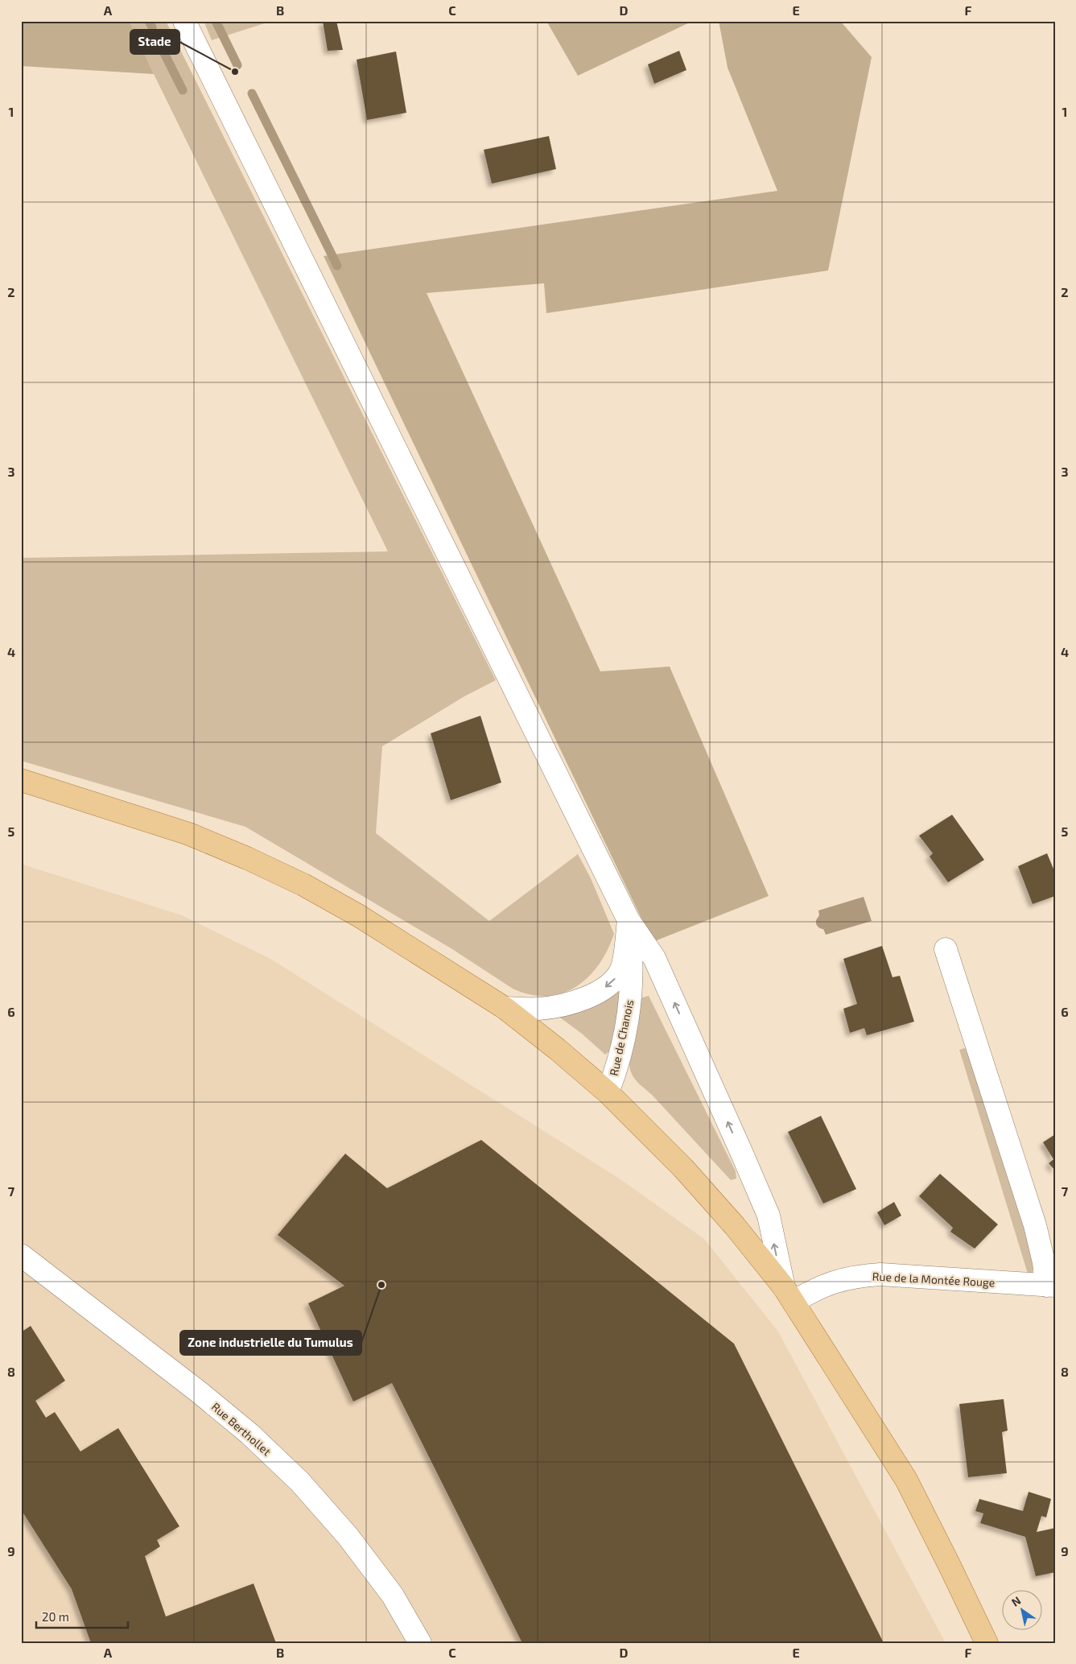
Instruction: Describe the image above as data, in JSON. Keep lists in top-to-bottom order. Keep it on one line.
{"streets":{"street":["Rue de Chanois","Rue de la Montée Rouge","Rue Berthollet"]},"places":["Stade","Zone industrielle du Tumulus"],"scale_bar":"20 m","north":"top left","grid":{"columns":["A","B","C","D","E","F"],"rows":["1","2","3","4","5","6","7","8","9"]}}
